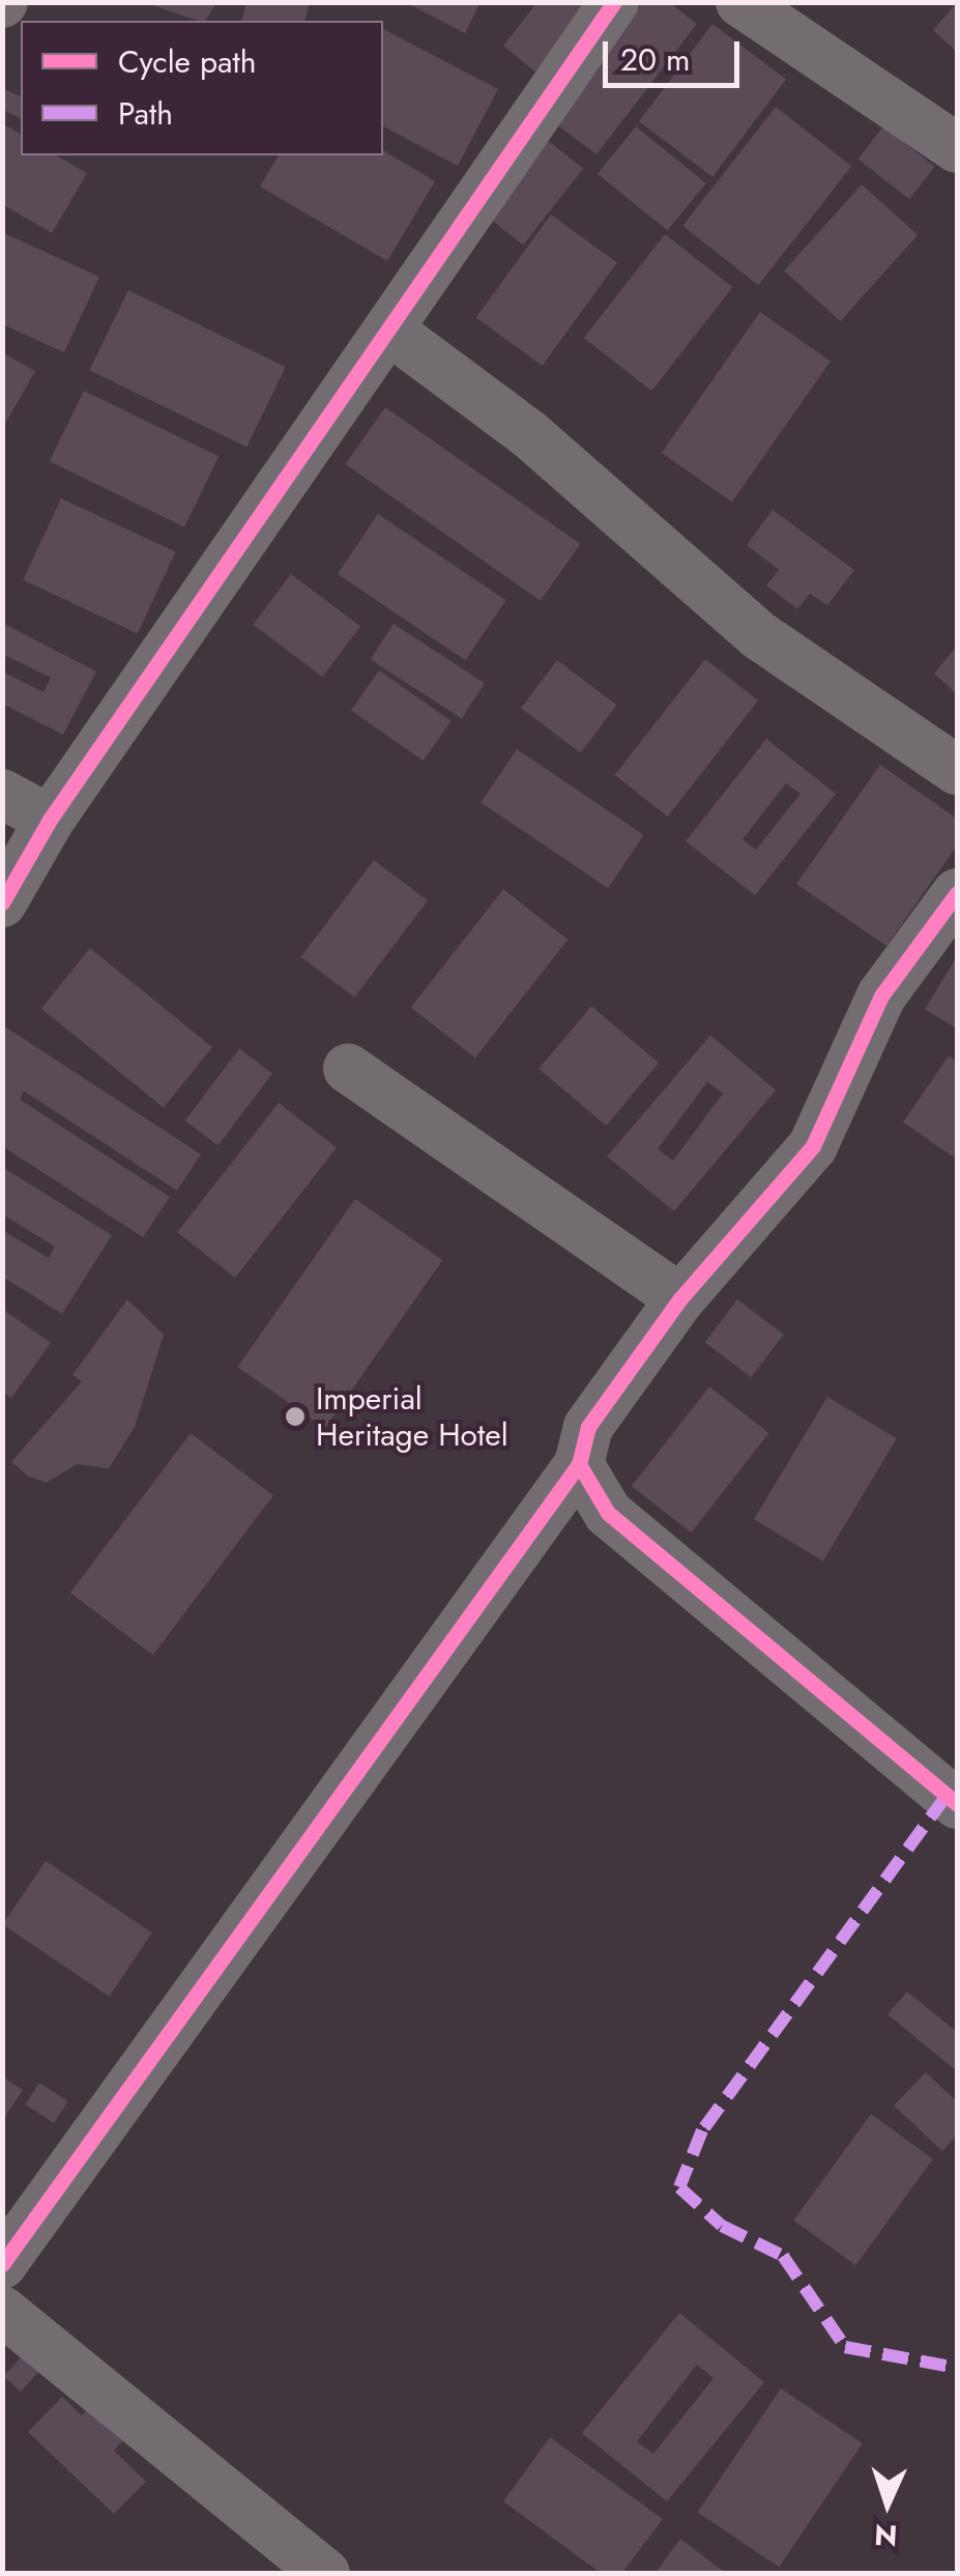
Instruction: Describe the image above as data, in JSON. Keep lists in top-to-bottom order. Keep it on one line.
{"places":["Imperial Heritage Hotel"],"legend":["Cycle path","Path"],"scale_bar":"20 m","north":"bottom"}
